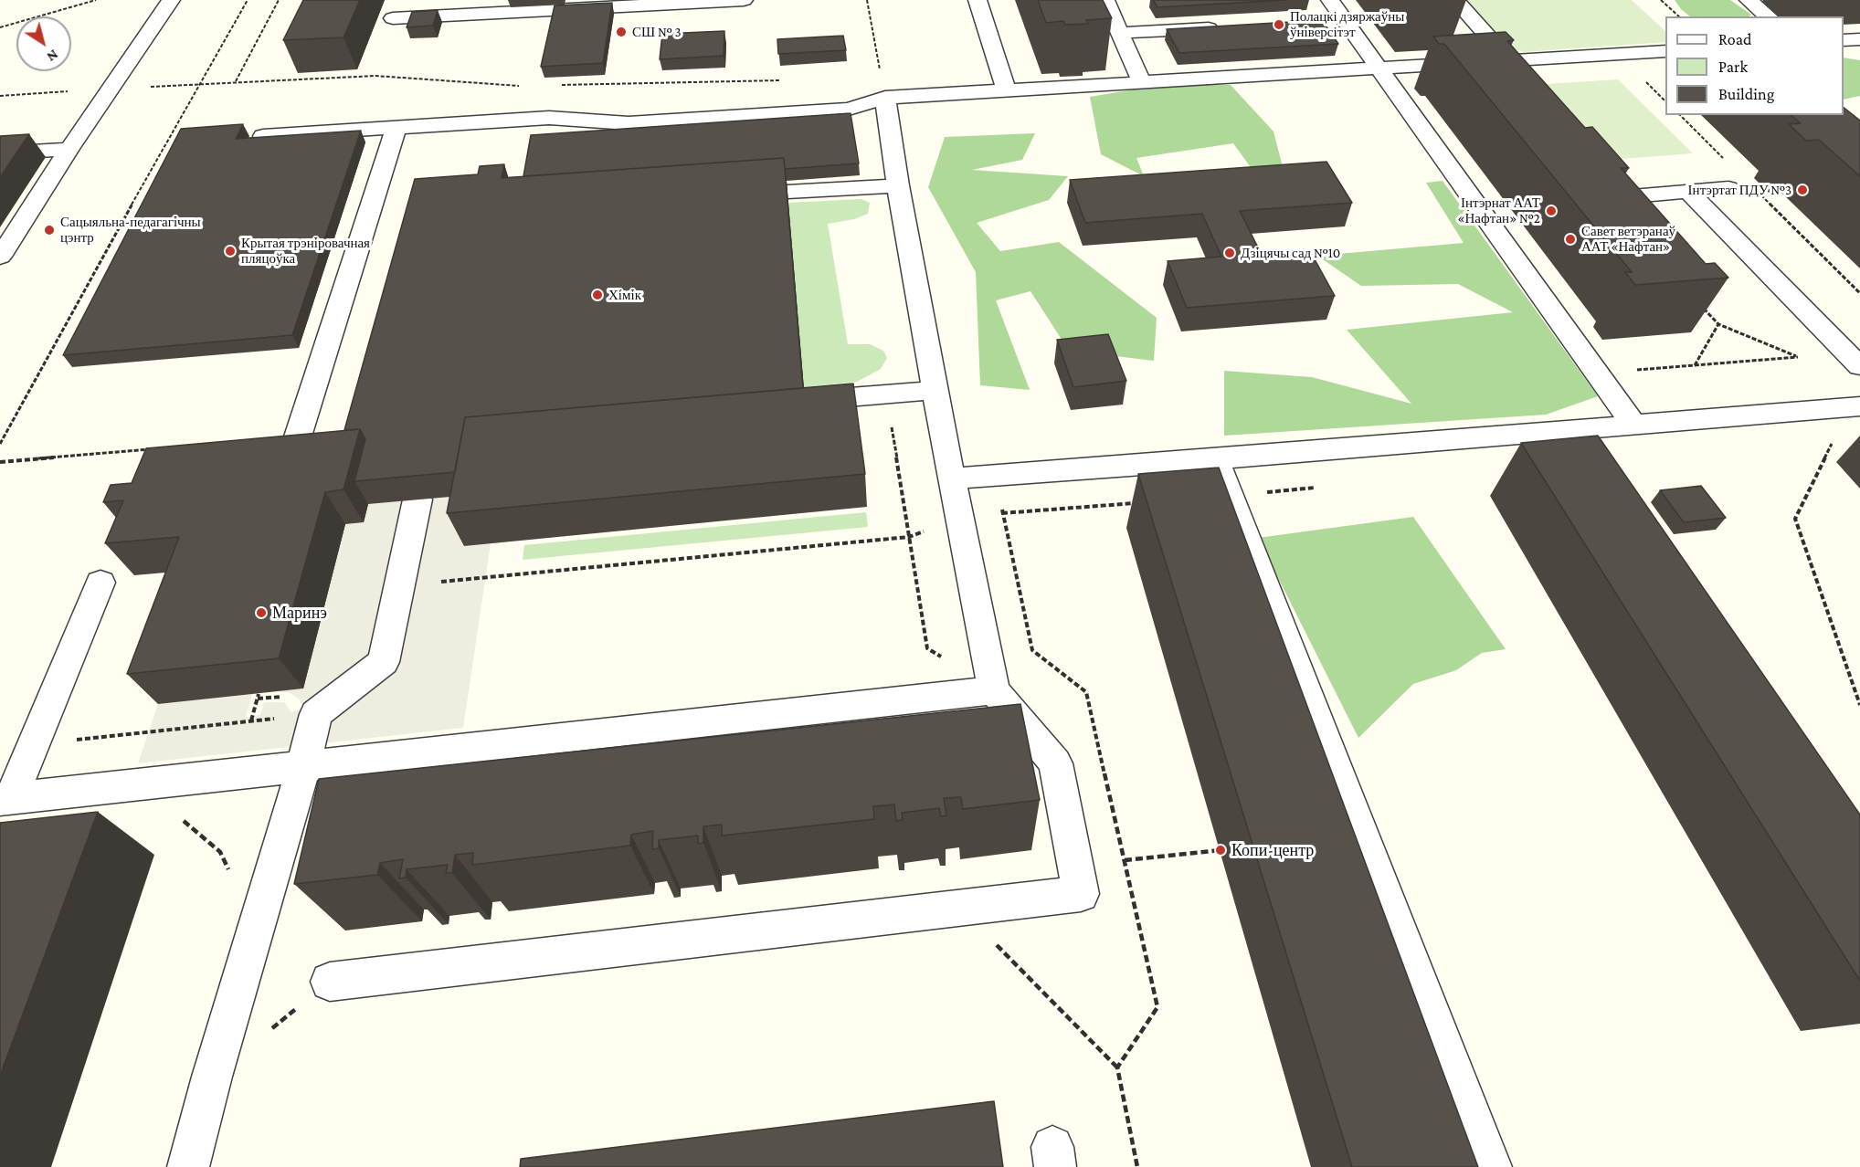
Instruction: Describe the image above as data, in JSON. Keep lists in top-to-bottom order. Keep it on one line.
{"places":["Полацкі дзяржаўны ўніверсітэт","СШ № 3","Інтэртат ПДУ №3","Інтэрнат ААТ «Нафтан» №2","Сацыяльна-педагагічны цэнтр","Савет ветэранаў ААТ «Нафтан»","Крытая трэніровачная пляцоўка","Дзіцячы сад №10","Хімік","Маринэ","Копи-центр"],"legend":["Road","Park","Building"],"north":"bottom right"}
